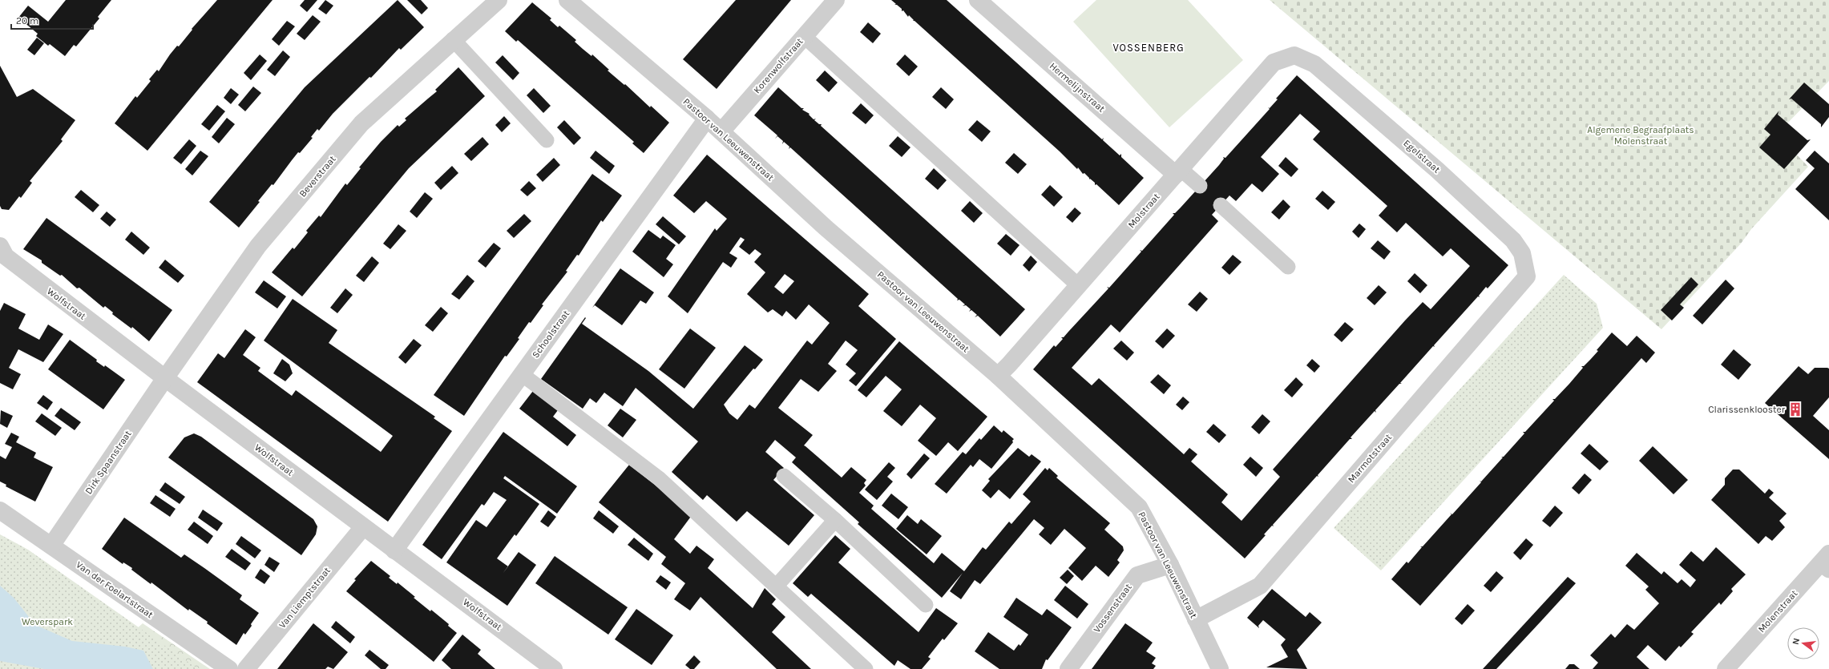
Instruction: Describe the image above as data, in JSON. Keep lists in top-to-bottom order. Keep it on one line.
{"streets":{"street":["Korenwolfstraat","Hermelijnstraat","Pastoor van Leeuwenstraat","Egelstraat","Beverstraat","Molstraat","Wolfstraat","Schoolstraat","Marmotstraat","Dirk Spaanstraat","Van der Foelartstraat","Van Liemptstraat","Vossenstraat","Molenstraat"]},"crossings":[["Korenwolfstraat","Pastoor van Leeuwenstraat"],["Hermelijnstraat","Molstraat"],["Pastoor van Leeuwenstraat","Molstraat"],["Pastoor van Leeuwenstraat","Schoolstraat"],["Pastoor van Leeuwenstraat","Marmotstraat"],["Pastoor van Leeuwenstraat","Vossenstraat"],["Egelstraat","Molstraat"],["Egelstraat","Marmotstraat"],["Beverstraat","Wolfstraat"],["Beverstraat","Dirk Spaanstraat"],["Wolfstraat","Schoolstraat"],["Wolfstraat","Dirk Spaanstraat"],["Wolfstraat","Van Liemptstraat"],["Dirk Spaanstraat","Van der Foelartstraat"]],"districts":["VOSSENBERG"],"parks":["Algemene Begraafplaats Molenstraat","Weverspark"],"places":{"building":["Clarissenklooster"]},"scale_bar":"20 m","north":"left"}
